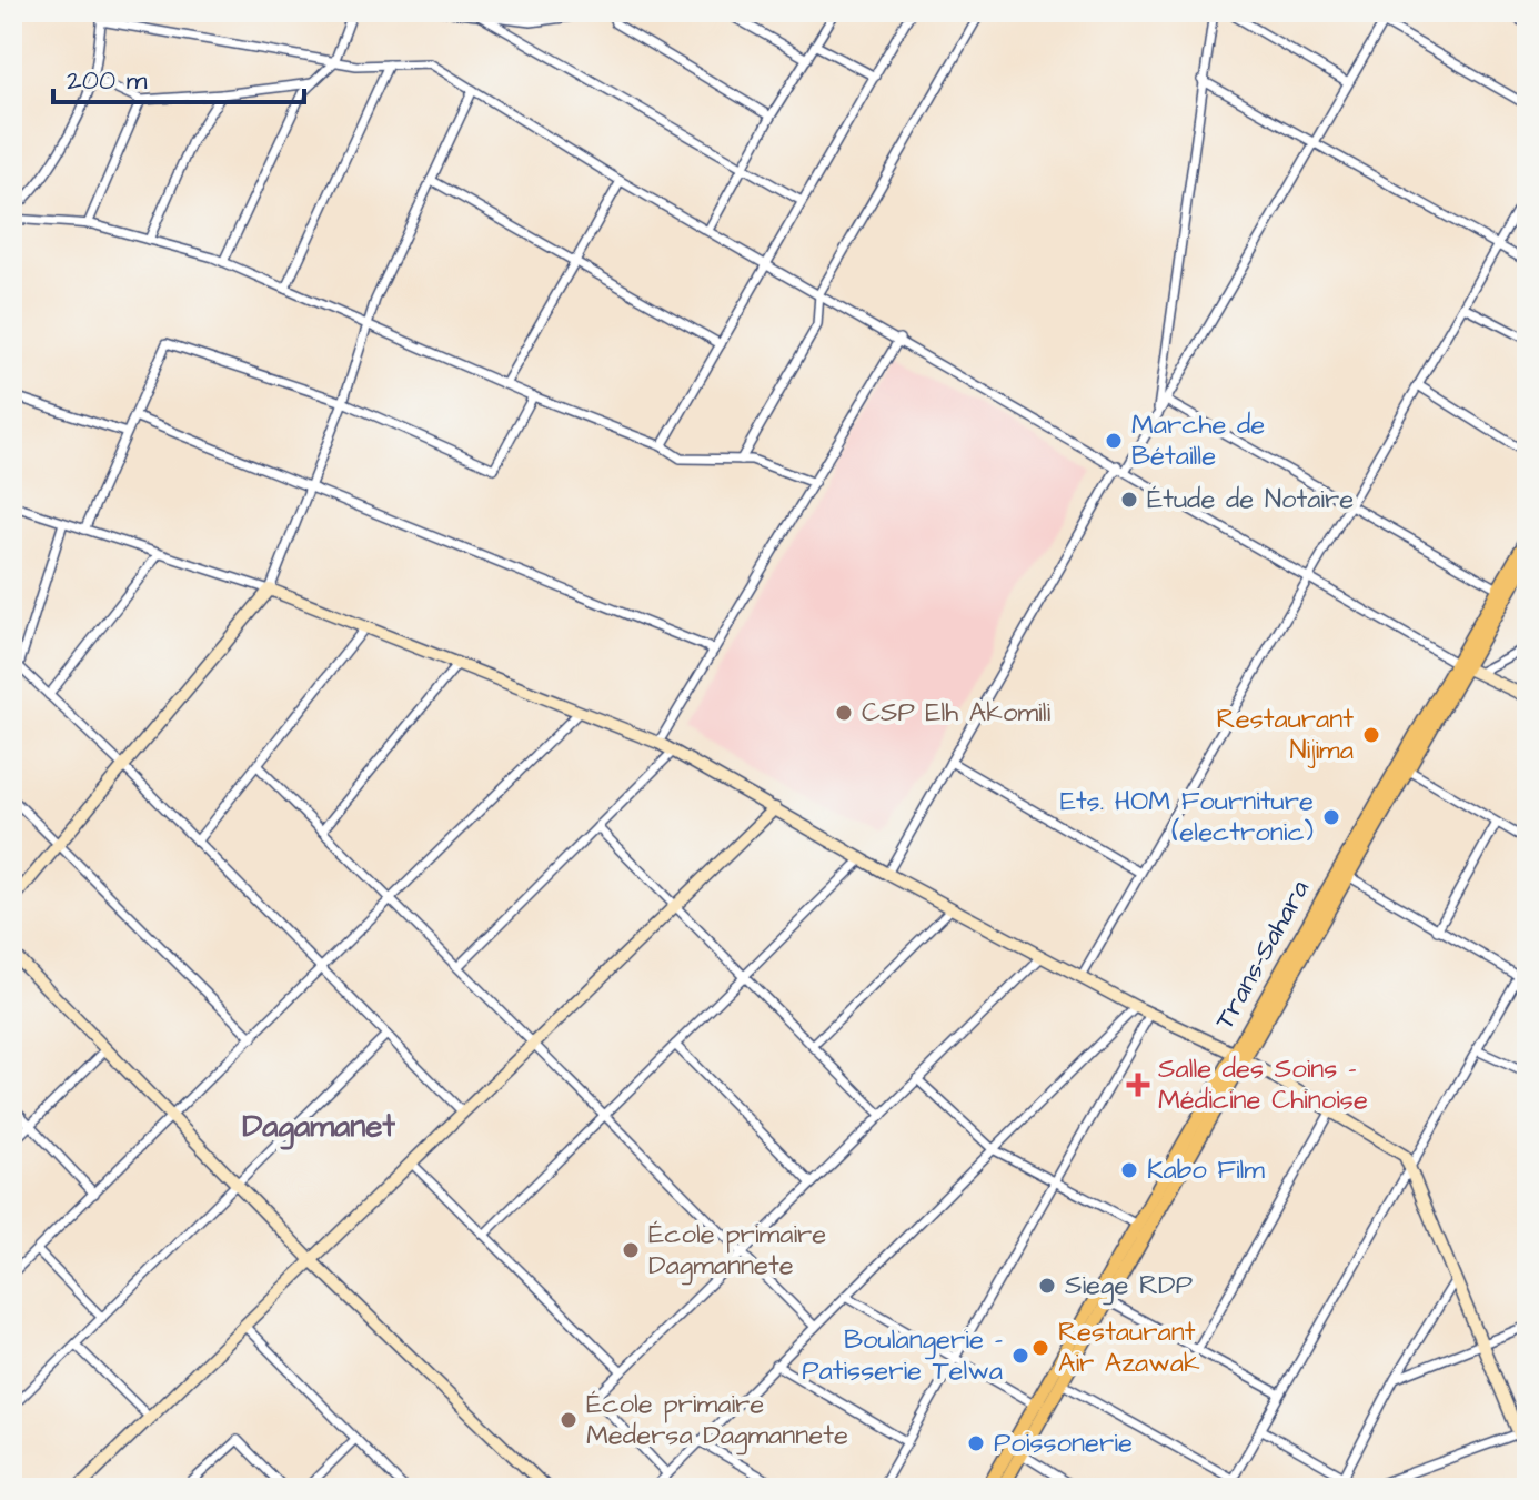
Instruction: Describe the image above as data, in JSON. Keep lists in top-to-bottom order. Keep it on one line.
{"streets":{"main road":["Trans-Sahara"]},"districts":["Dagamanet"],"places":{"other":["Marche de Bétaille","Étude de Notaire","CSP Elh Akomili","Restaurant Nijima","Ets. HOM Fourniture (electronic)","Kabo Film","École primaire Dagmannete","Siege RDP","Restaurant Air Azawak","Boulangerie - Patisserie Telwa","École primaire Medersa Dagmannete","Poissonerie"],"health":["Salle des Soins - Médicine Chinoise"]},"scale_bar":"200 m"}
